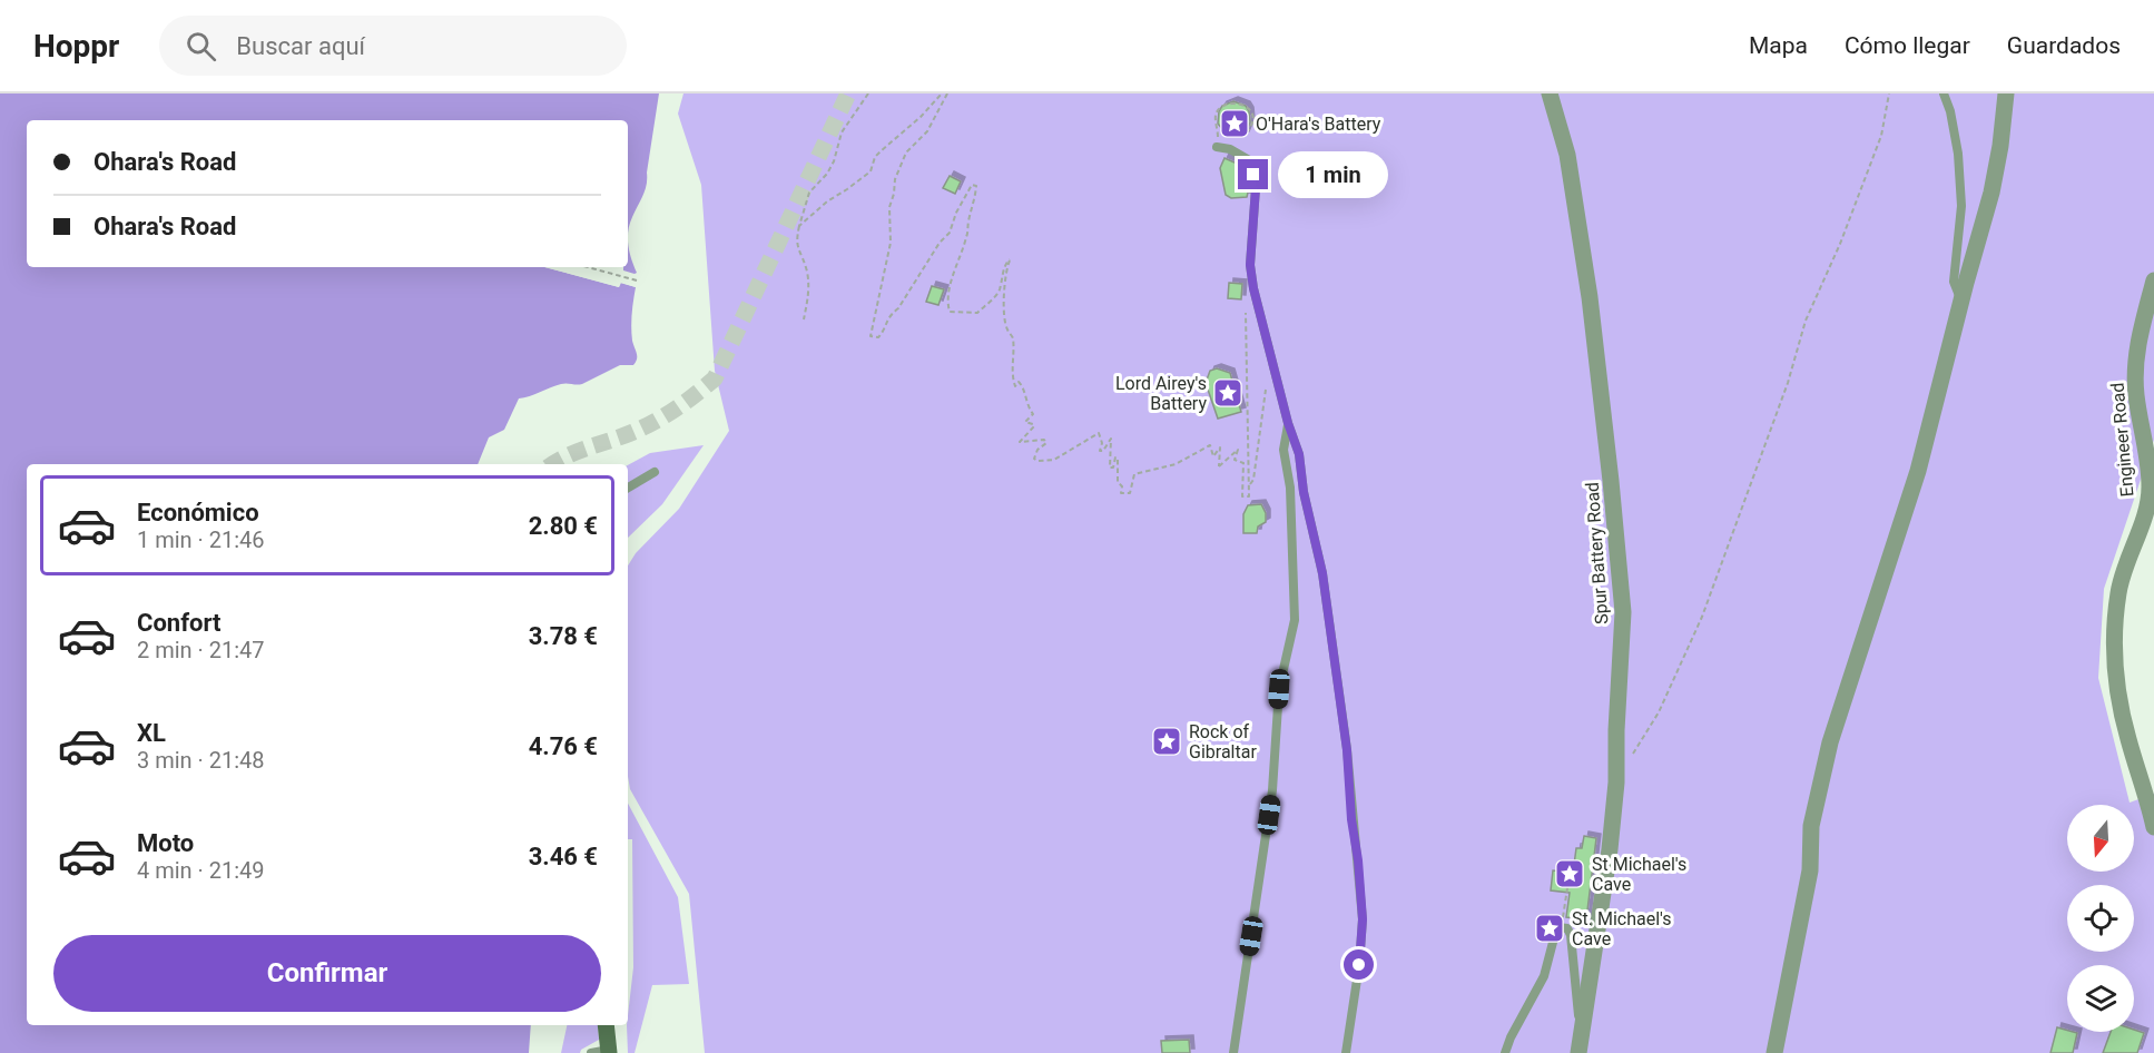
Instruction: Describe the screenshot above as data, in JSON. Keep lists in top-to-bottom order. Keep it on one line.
{"streets":{"street":["Engineer Road","Spur Battery Road"]},"places":{"place":["O'Hara's Battery","Lord Airey's Battery","Rock of Gibraltar","St Michael's Cave","St. Michael's Cave"]},"north":"bottom","page":{"header":"Hoppr","search":"Buscar aquí","nav":["Mapa","Cómo llegar","Guardados"],"banner":["Ohara's Road","Ohara's Road"],"bubble":"1 min","list":[{"name":"Económico","note":"1 min · 21:46","value":"2.80 €"},{"name":"Confort","note":"2 min · 21:47","value":"3.78 €"},{"name":"XL","note":"3 min · 21:48","value":"4.76 €"},{"name":"Moto","note":"4 min · 21:49","value":"3.46 €"}],"buttons":"Confirmar"}}
